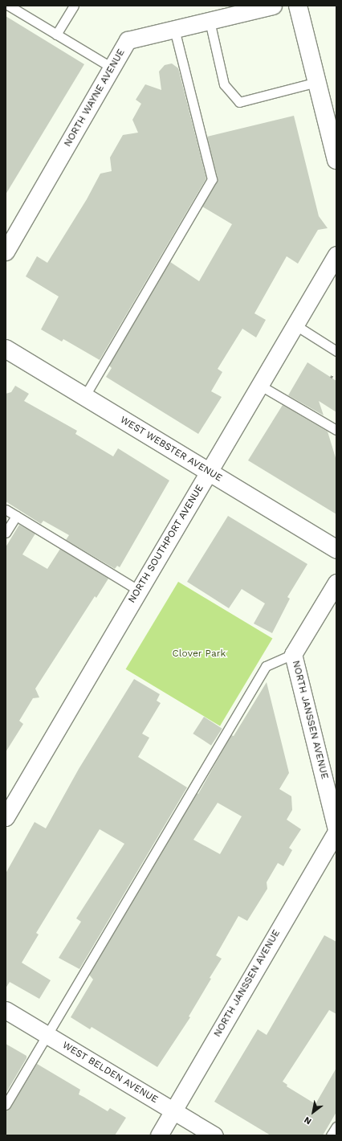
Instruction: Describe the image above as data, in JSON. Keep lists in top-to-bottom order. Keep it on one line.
{"streets":{"street":["NORTH WAYNE AVENUE","WEST WEBSTER AVENUE","NORTH SOUTHPORT AVENUE","NORTH JANSSEN AVENUE","WEST BELDEN AVENUE"]},"crossings":[["WEST WEBSTER AVENUE","NORTH SOUTHPORT AVENUE"],["NORTH JANSSEN AVENUE","WEST BELDEN AVENUE"]],"parks":["Clover Park"],"north":"bottom left"}
